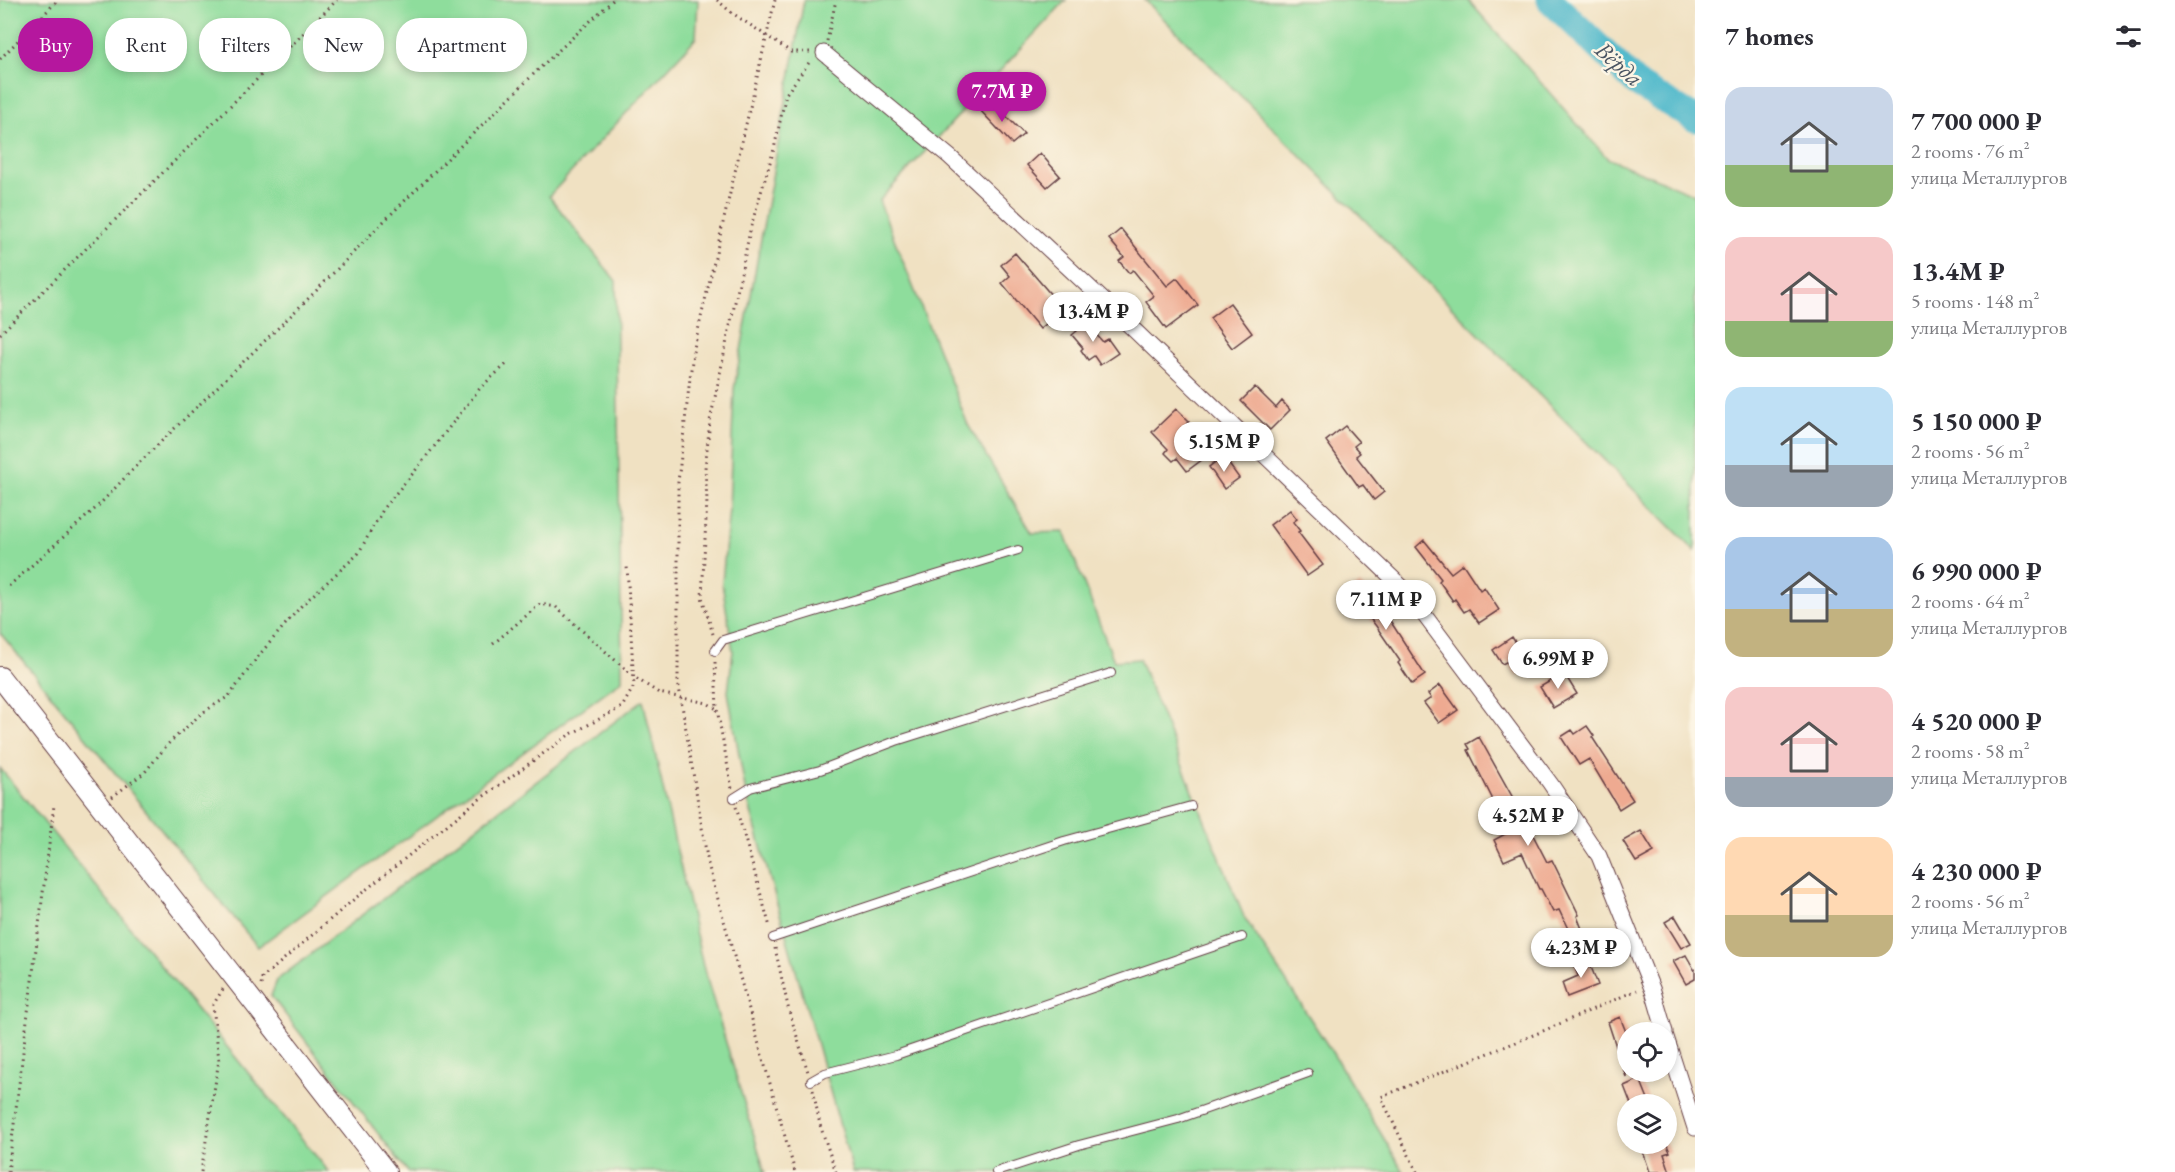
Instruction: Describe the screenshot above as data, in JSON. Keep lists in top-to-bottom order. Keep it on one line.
{"water":["Вёрда"],"page":{"heading":"7 homes","chip":["Buy","Rent","Filters","New","Apartment"],"price":["7.7M ₽","13.4M ₽","5.15M ₽","7.11M ₽","6.99M ₽","4.52M ₽","4.23M ₽"],"list":[{"name":"7 700 000 ₽","note":"2 rooms · 76 m² · улица Металлургов"},{"name":"13.4M ₽","note":"5 rooms · 148 m² · улица Металлургов"},{"name":"5 150 000 ₽","note":"2 rooms · 56 m² · улица Металлургов"},{"name":"6 990 000 ₽","note":"2 rooms · 64 m² · улица Металлургов"},{"name":"4 520 000 ₽","note":"2 rooms · 58 m² · улица Металлургов"},{"name":"4 230 000 ₽","note":"2 rooms · 56 m² · улица Металлургов"}]}}
